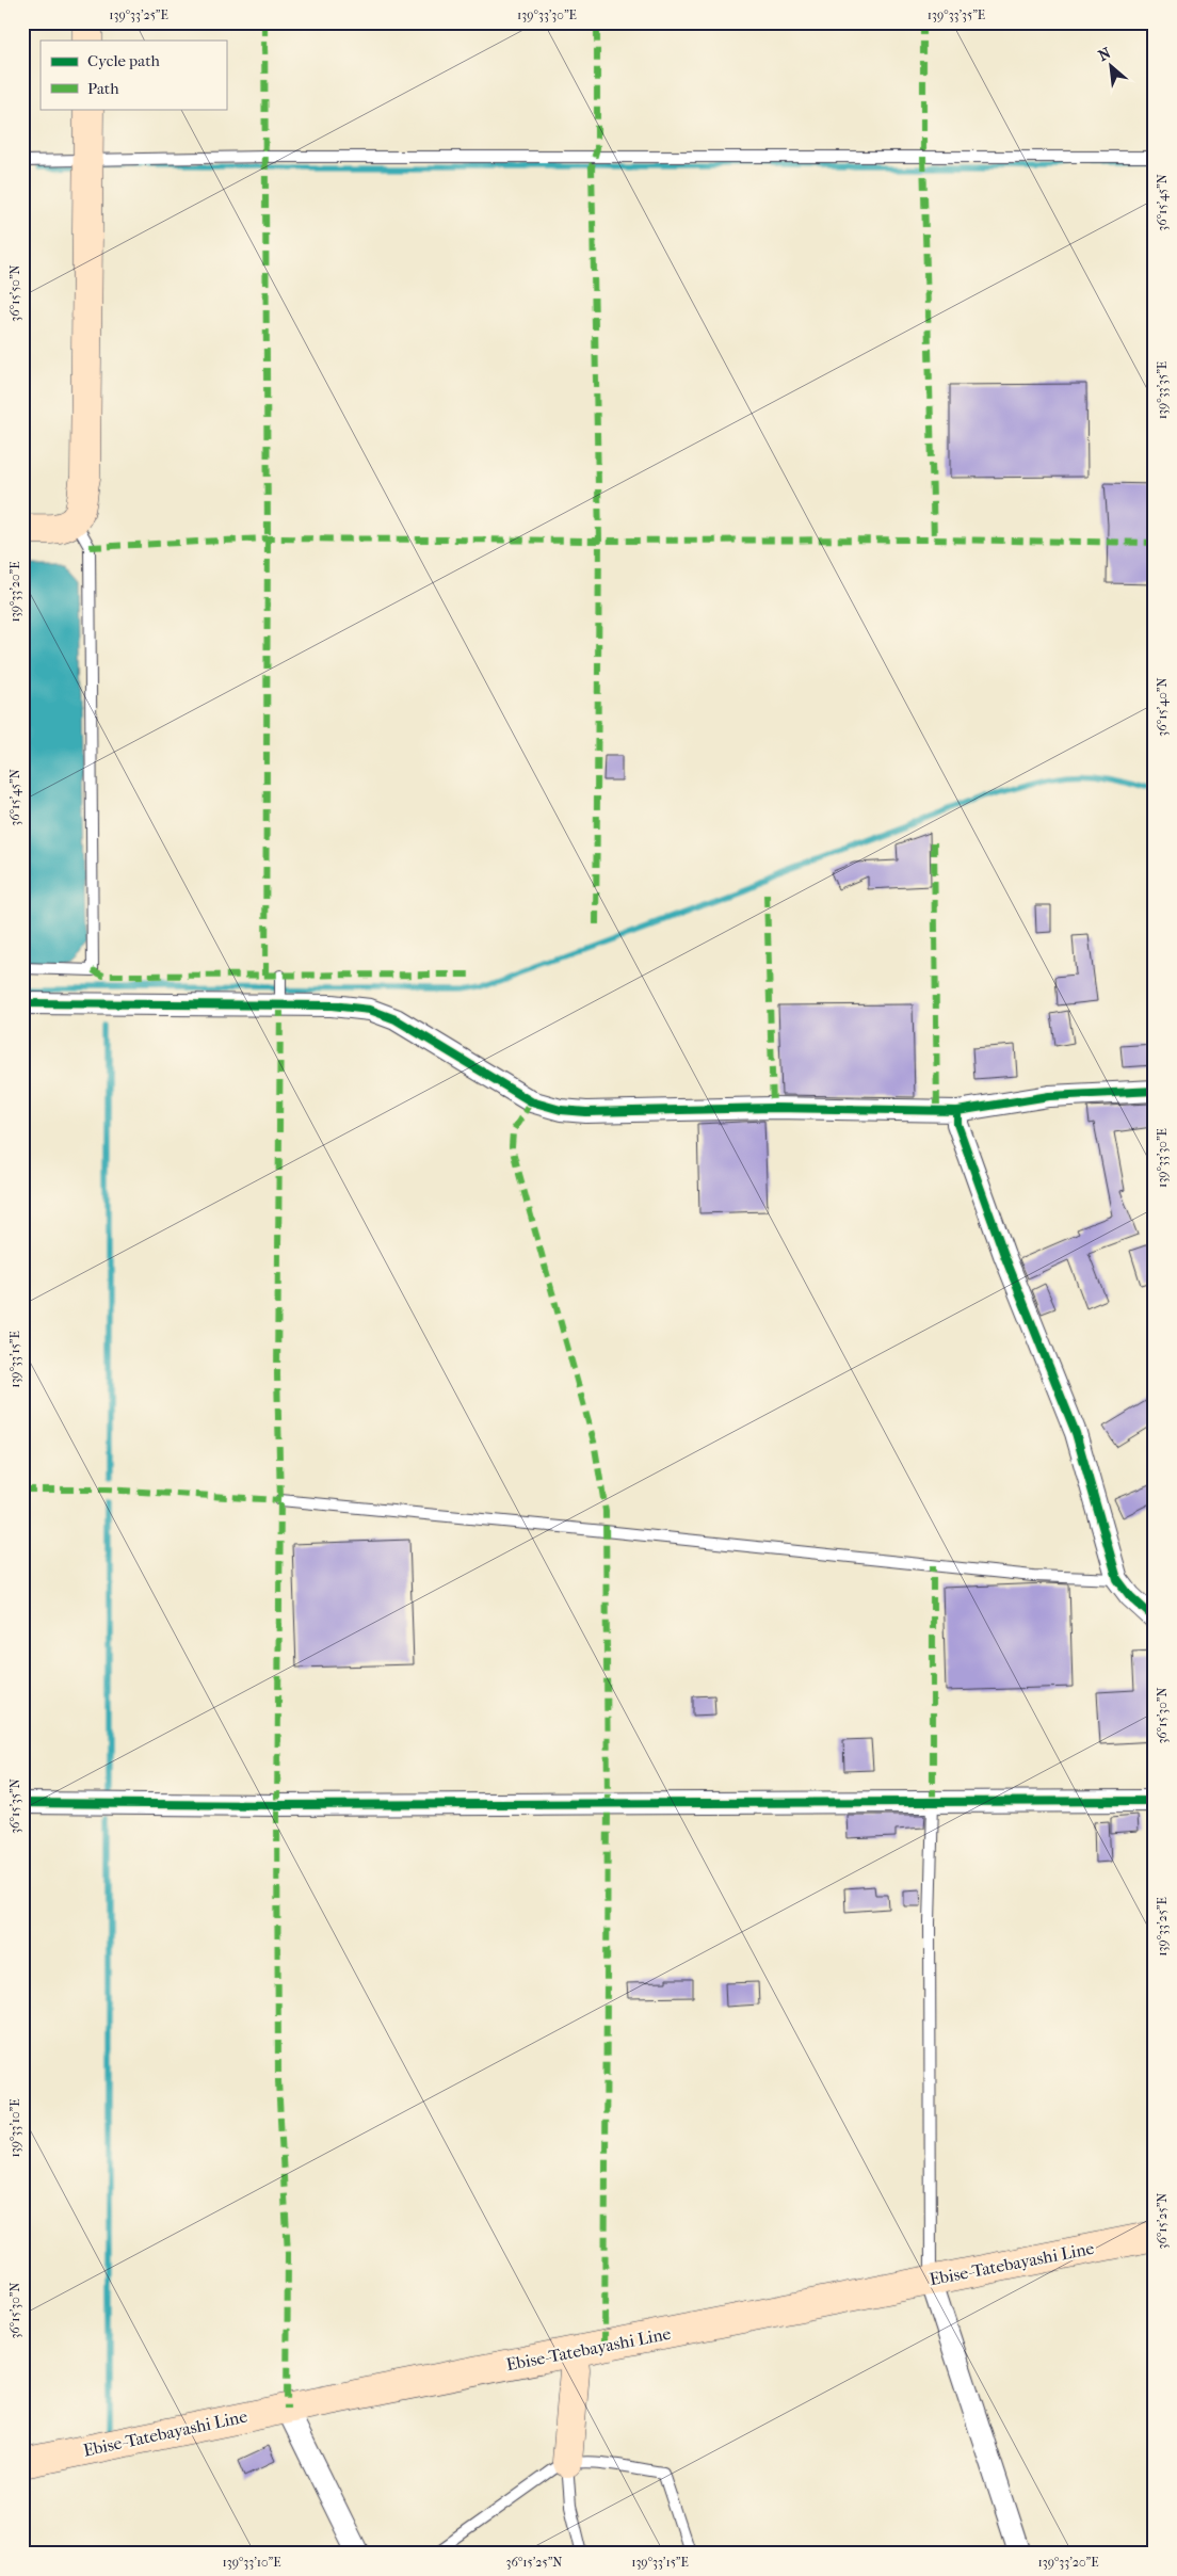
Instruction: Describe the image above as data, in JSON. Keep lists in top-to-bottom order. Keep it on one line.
{"streets":{"main road":["Ebise-Tatebayashi Line"]},"legend":["Cycle path","Path"],"north":"top left","coordinates":["139°33'25\"E","139°33'30\"E","139°33'35\"E","36°15'45\"N","36°15'50\"N","139°33'20\"E","36°15'40\"N","139°33'15\"E","36°15'30\"N","36°15'35\"N","139°33'10\"E","36°15'25\"N"]}
